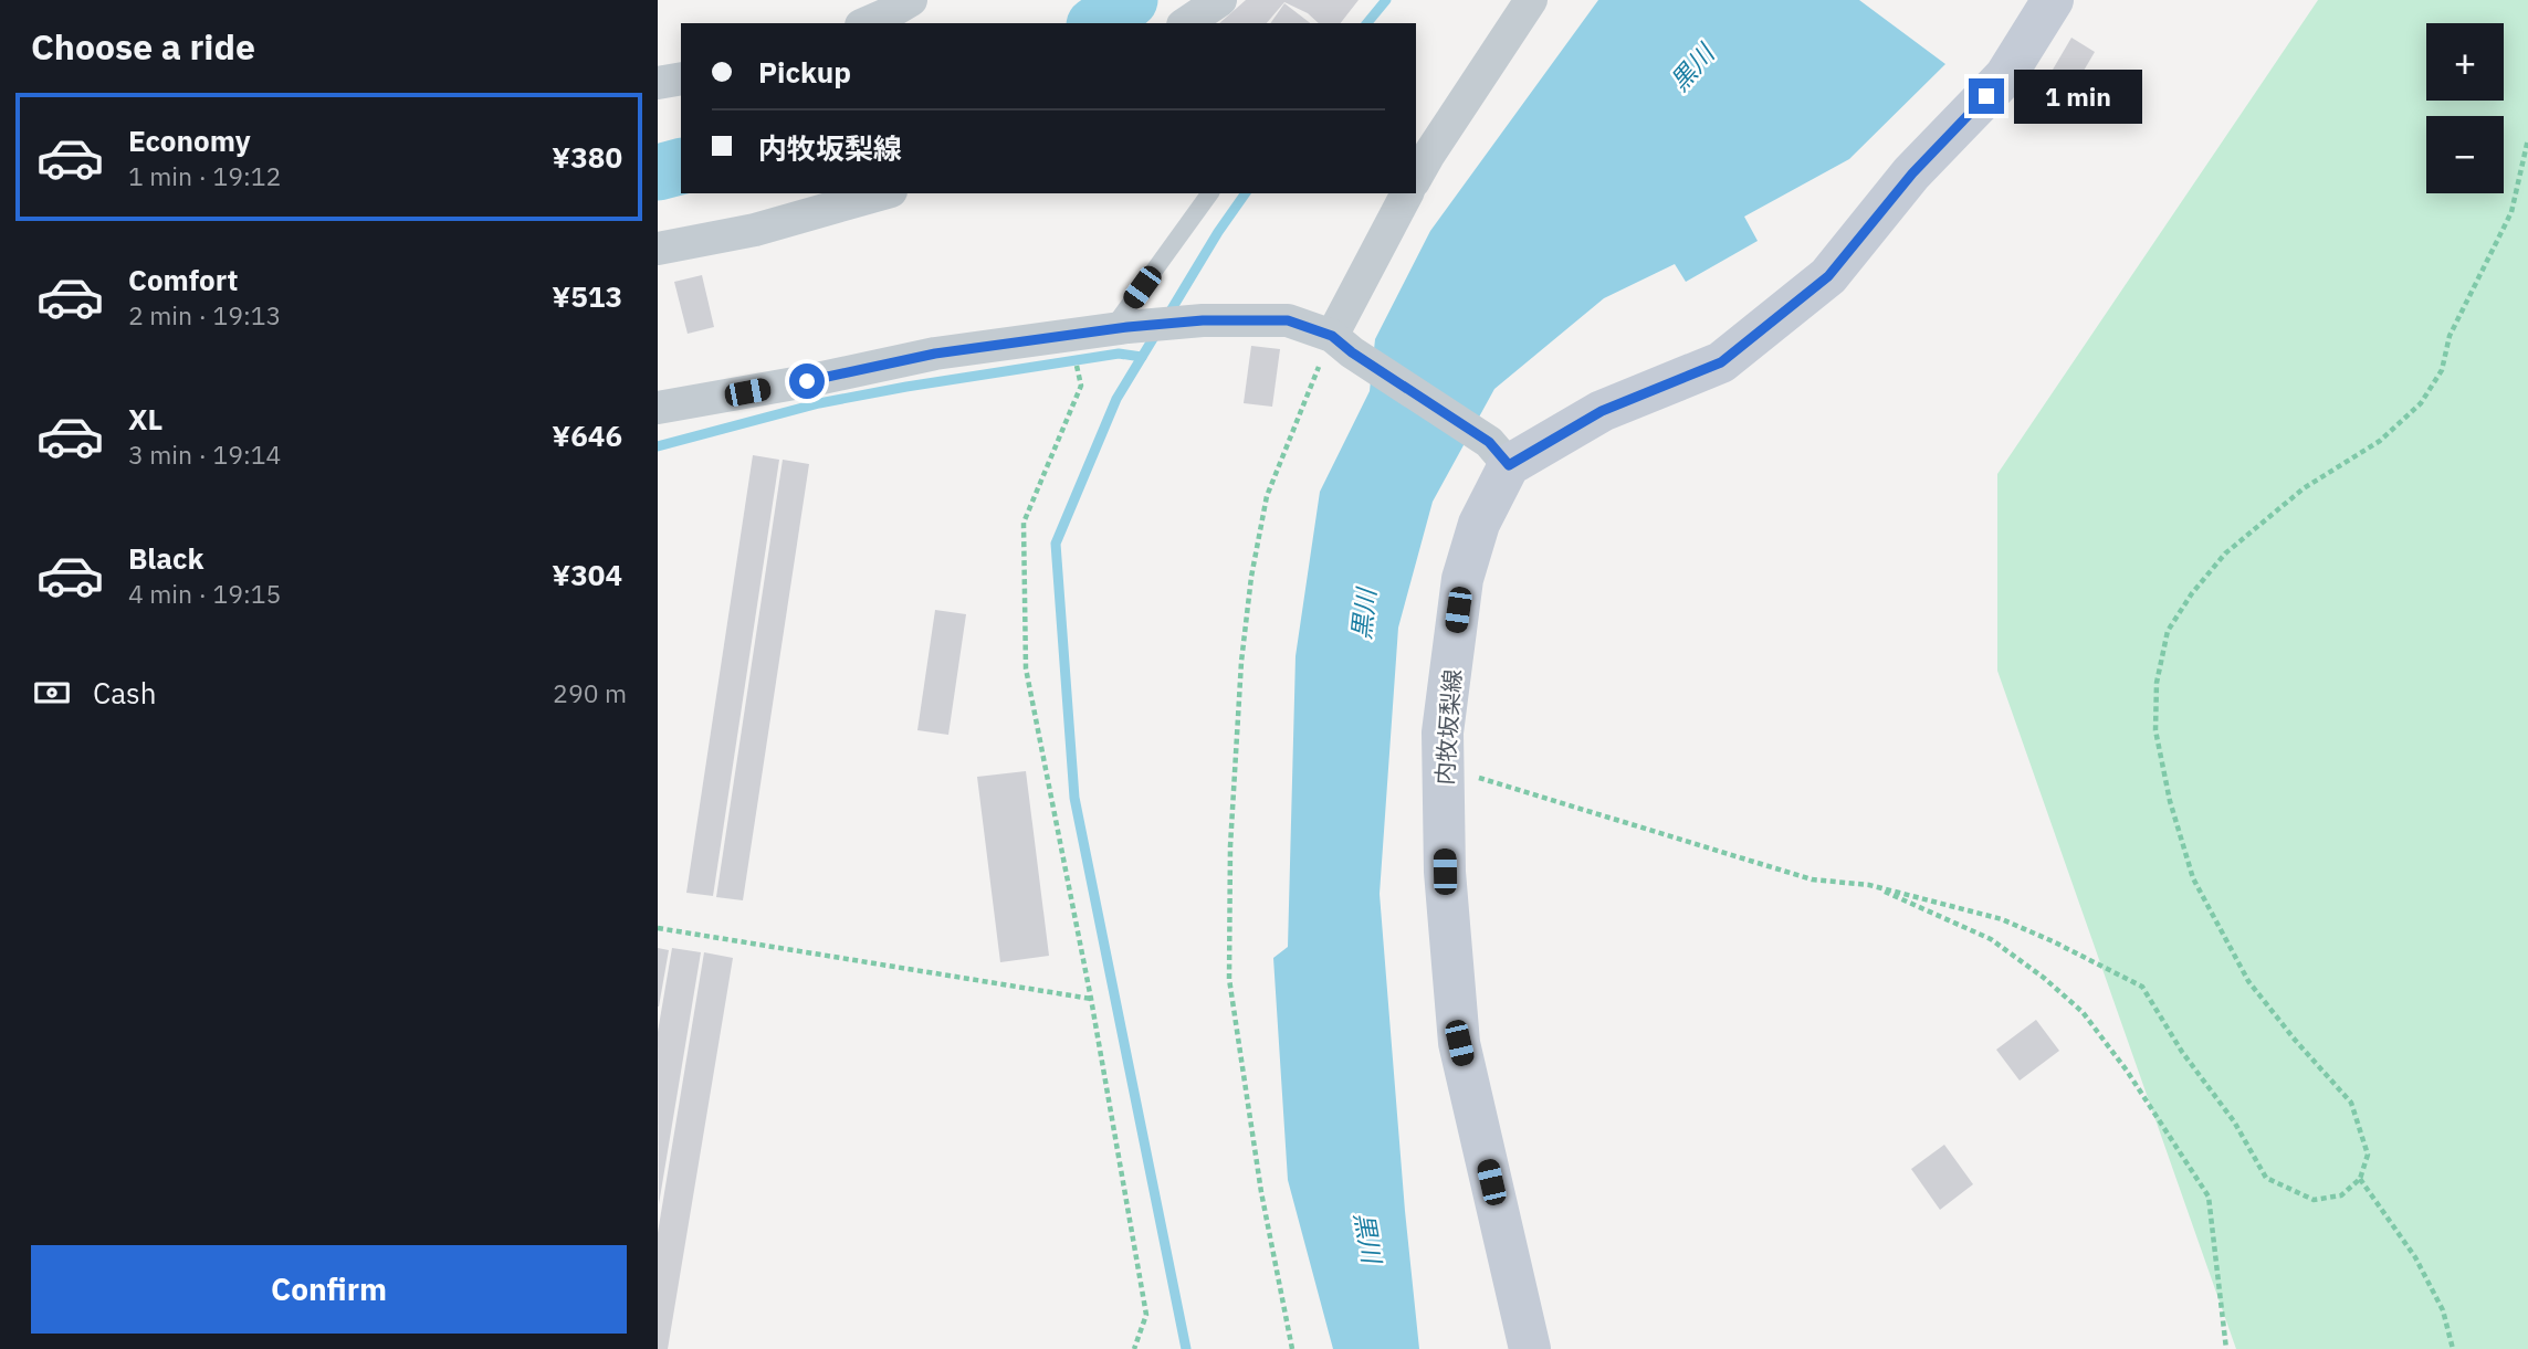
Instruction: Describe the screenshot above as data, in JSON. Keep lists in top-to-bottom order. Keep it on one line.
{"streets":{"main road":["内牧坂梨線"]},"water":["黒川"],"page":{"heading":"Choose a ride","map_buttons":["+","−"],"banner":["Pickup","内牧坂梨線"],"bubble":"1 min","list":[{"name":"Economy","note":"1 min · 19:12","value":"¥380"},{"name":"Comfort","note":"2 min · 19:13","value":"¥513"},{"name":"XL","note":"3 min · 19:14","value":"¥646"},{"name":"Black","note":"4 min · 19:15","value":"¥304"}],"pay":["Cash","290 m"],"buttons":"Confirm"}}
